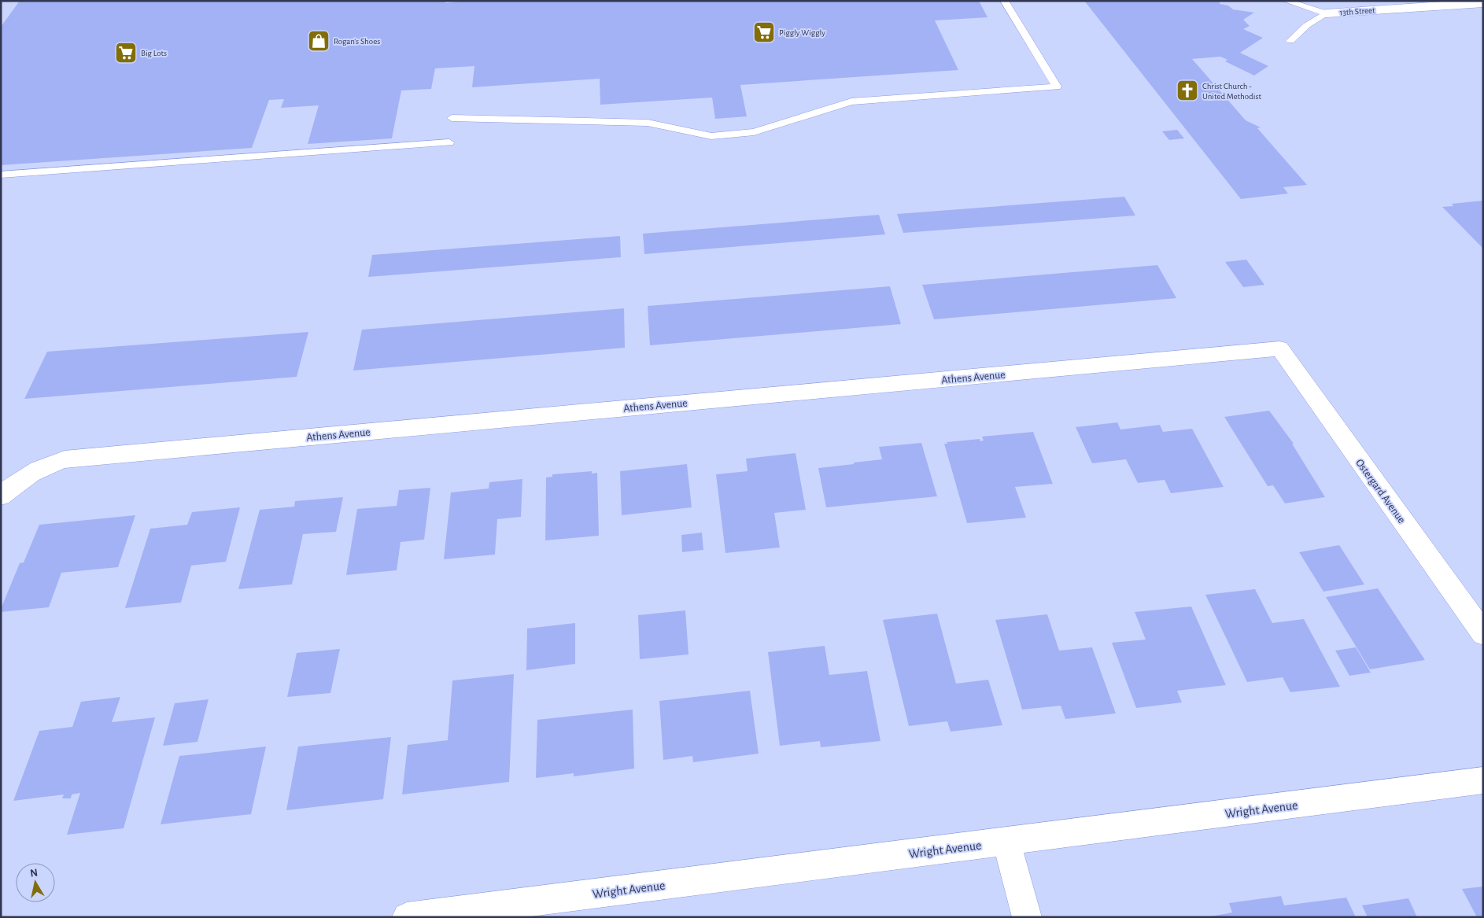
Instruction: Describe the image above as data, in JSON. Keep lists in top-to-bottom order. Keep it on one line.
{"streets":{"street":["13th Street","Athens Avenue","Ostergard Avenue","Wright Avenue"]},"crossings":[["Athens Avenue","Ostergard Avenue"]],"places":{"supermarket":["Piggly Wiggly","Big Lots"],"shop":["Rogan's Shoes"],"church":["Christ Church - United Methodist"]},"north":"top"}
